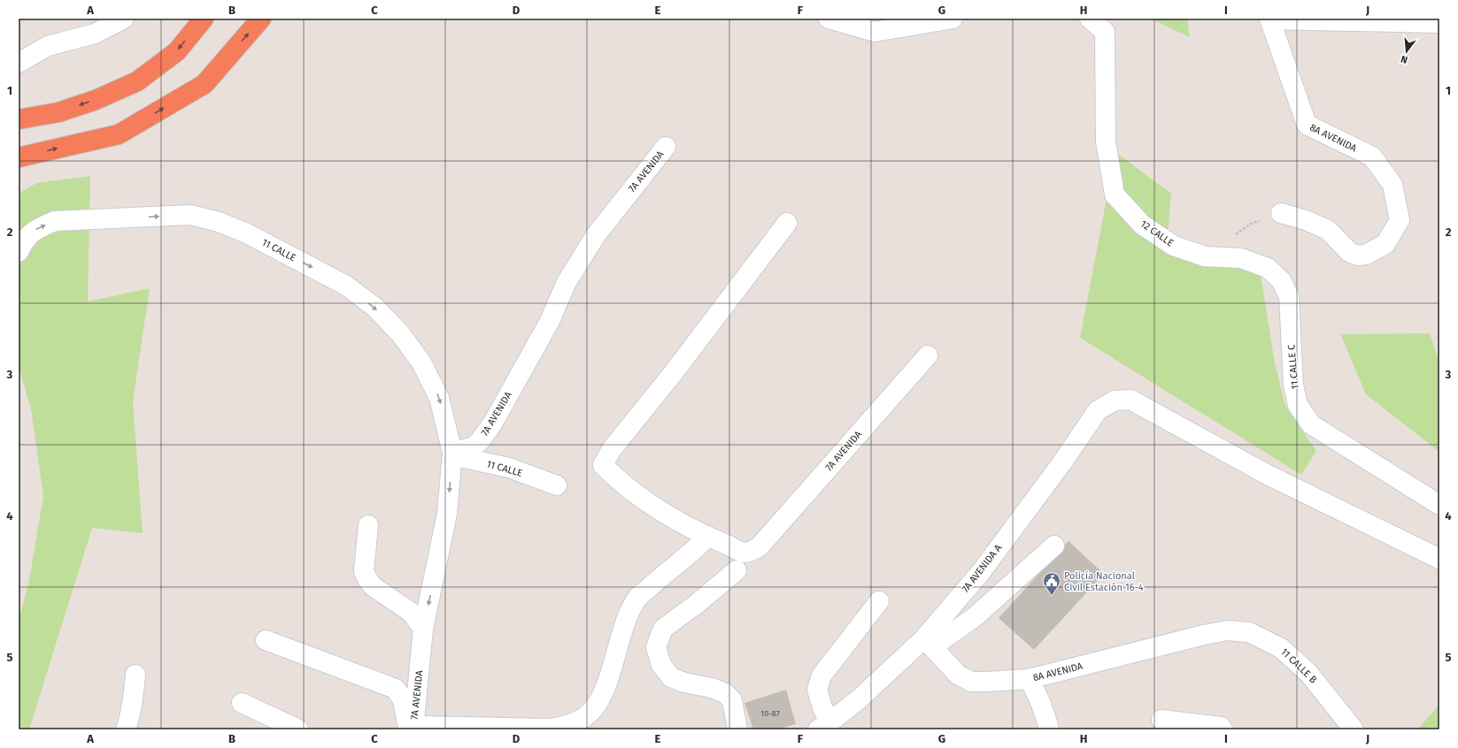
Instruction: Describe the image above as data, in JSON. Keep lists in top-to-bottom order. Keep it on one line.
{"streets":{"street":["8A AVENIDA","7A AVENIDA","12 CALLE","11 CALLE","11 CALLE C","7A AVENIDA A","11 CALLE B"]},"crossings":[["8A AVENIDA","7A AVENIDA A"],["8A AVENIDA","11 CALLE B"],["7A AVENIDA","11 CALLE"],["12 CALLE","11 CALLE C"]],"one_way":["11 CALLE"],"places":{"public building":["Policía Nacional Civil Estación 16-4"]},"house_numbers":["10-87"],"north":"bottom","grid":{"columns":["A","B","C","D","E","F","G","H","I","J"],"rows":["1","2","3","4","5"]}}
